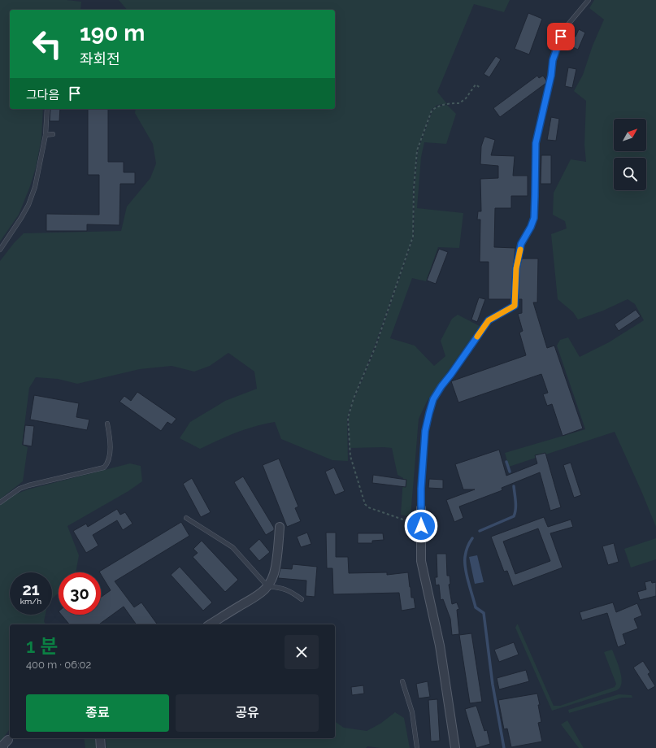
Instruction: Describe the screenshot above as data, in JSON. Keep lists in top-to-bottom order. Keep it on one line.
{"north":"top right","page":{"turn":["190 m","좌회전"],"then":"그다음","speed":"21 km/h","limit":"30","heading":["1 분","400 m · 06:02"],"buttons":["종료","공유"]}}
